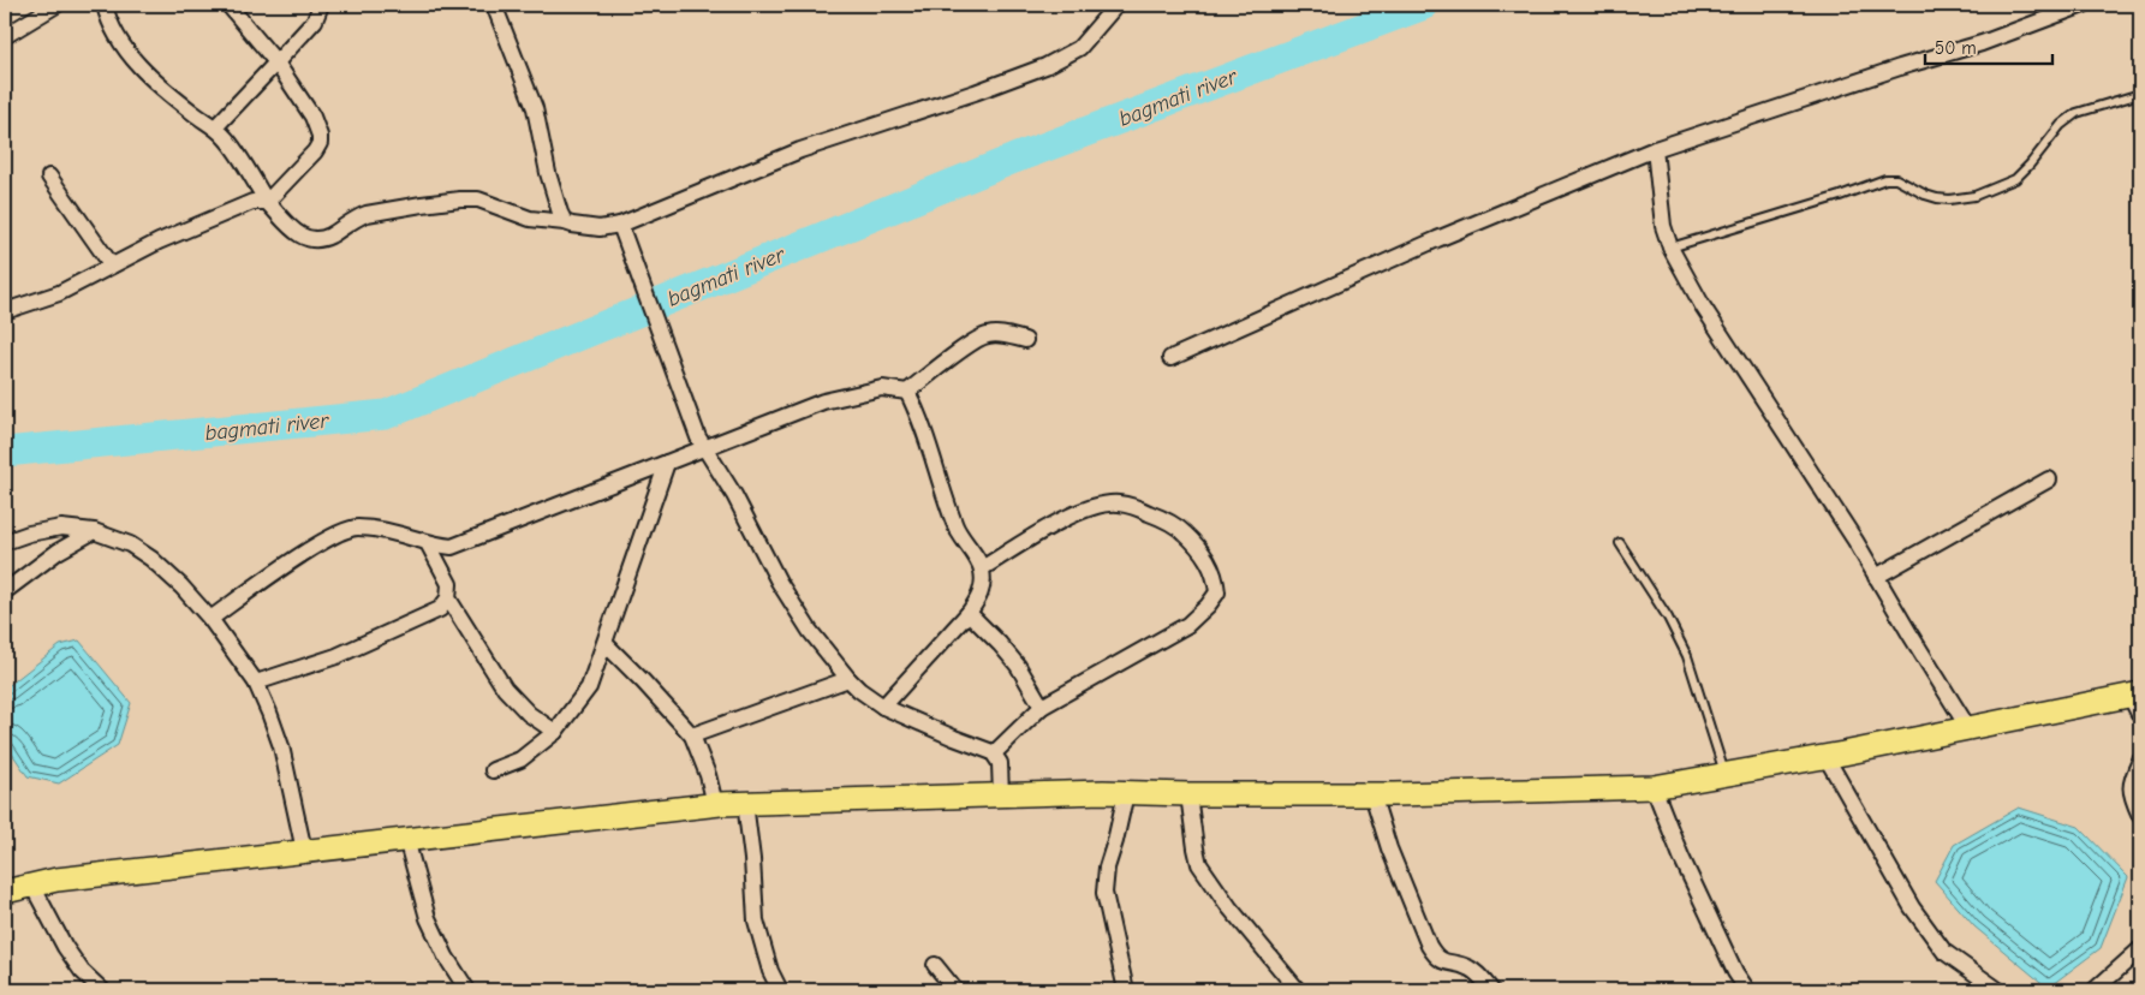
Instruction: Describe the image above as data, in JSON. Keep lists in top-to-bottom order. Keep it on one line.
{"water":["bagmati river"],"scale_bar":"50 m"}
